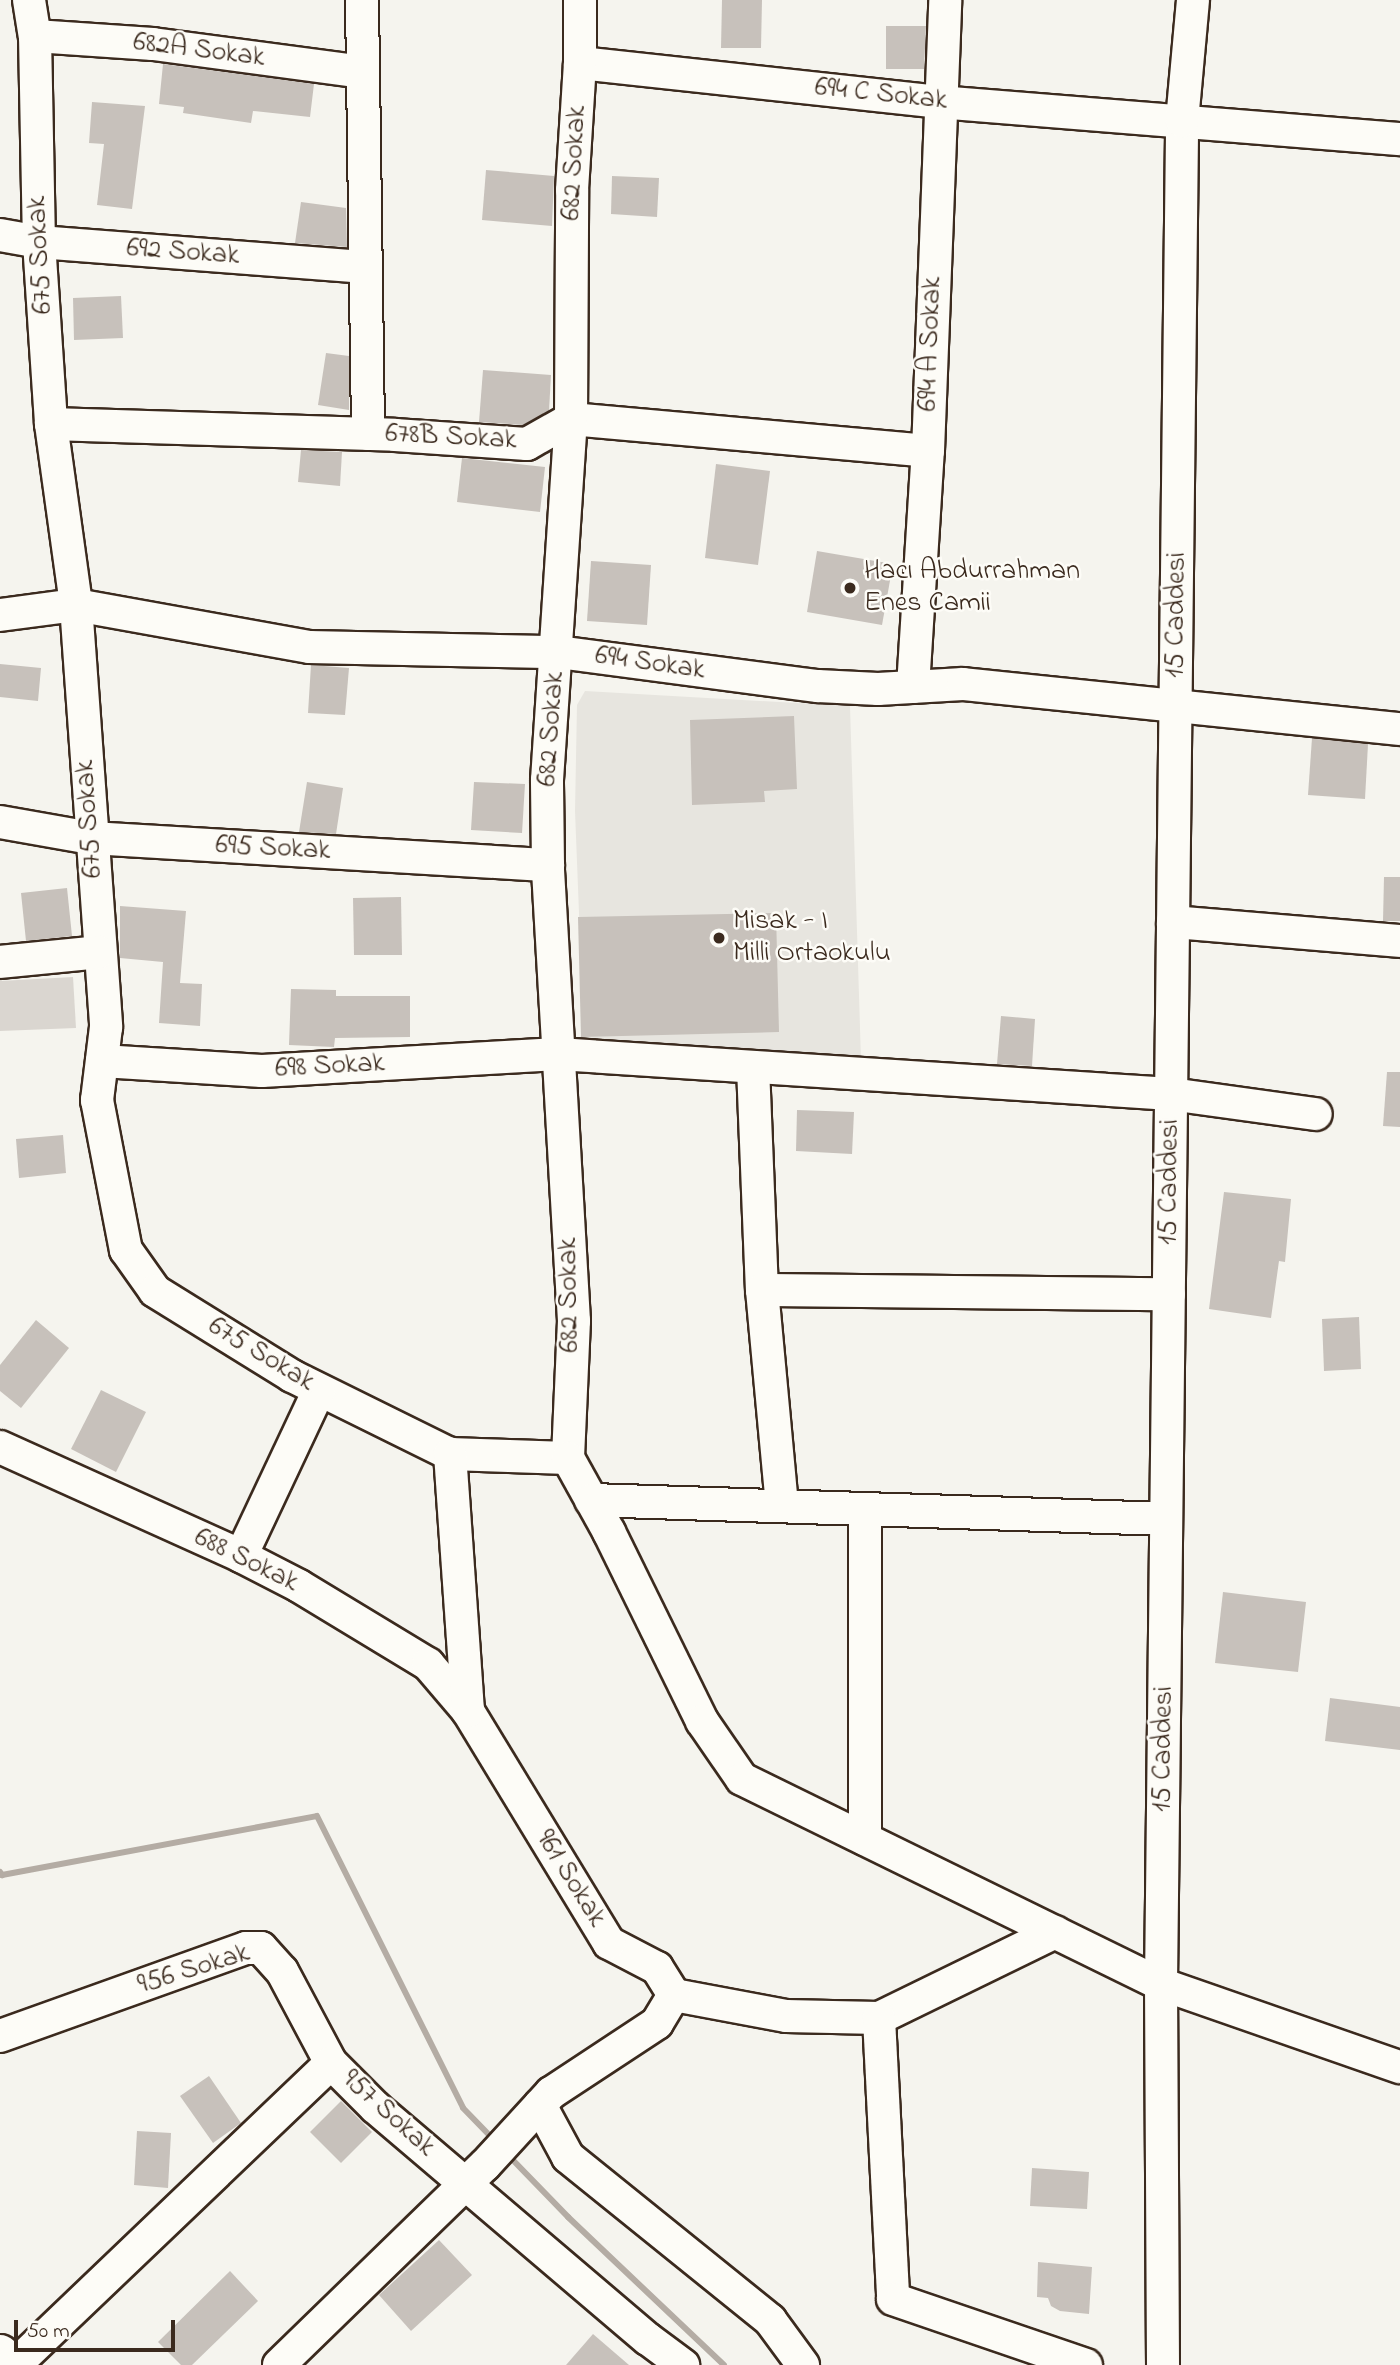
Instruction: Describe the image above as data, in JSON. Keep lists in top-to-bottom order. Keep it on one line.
{"streets":{"street":["682A Sokak","694 C Sokak","682 Sokak","692 Sokak","675 Sokak","694 A Sokak","678B Sokak","15 Caddesi","694 Sokak","695 Sokak","698 Sokak","688 Sokak","961 Sokak","956 Sokak","957 Sokak"]},"crossings":[["682A Sokak","675 Sokak"],["694 C Sokak","682 Sokak"],["694 C Sokak","694 A Sokak"],["694 C Sokak","15 Caddesi"],["682 Sokak","678B Sokak"],["682 Sokak","694 Sokak"],["682 Sokak","695 Sokak"],["682 Sokak","698 Sokak"],["692 Sokak","675 Sokak"],["675 Sokak","678B Sokak"],["675 Sokak","694 Sokak"],["675 Sokak","695 Sokak"],["675 Sokak","698 Sokak"],["675 Sokak","961 Sokak"],["694 A Sokak","694 Sokak"],["15 Caddesi","694 Sokak"],["15 Caddesi","698 Sokak"],["688 Sokak","961 Sokak"],["956 Sokak","957 Sokak"]],"places":["Hacı Abdurrahman Enes Camii","Misak - I Milli Ortaokulu"],"scale_bar":"50 m"}
